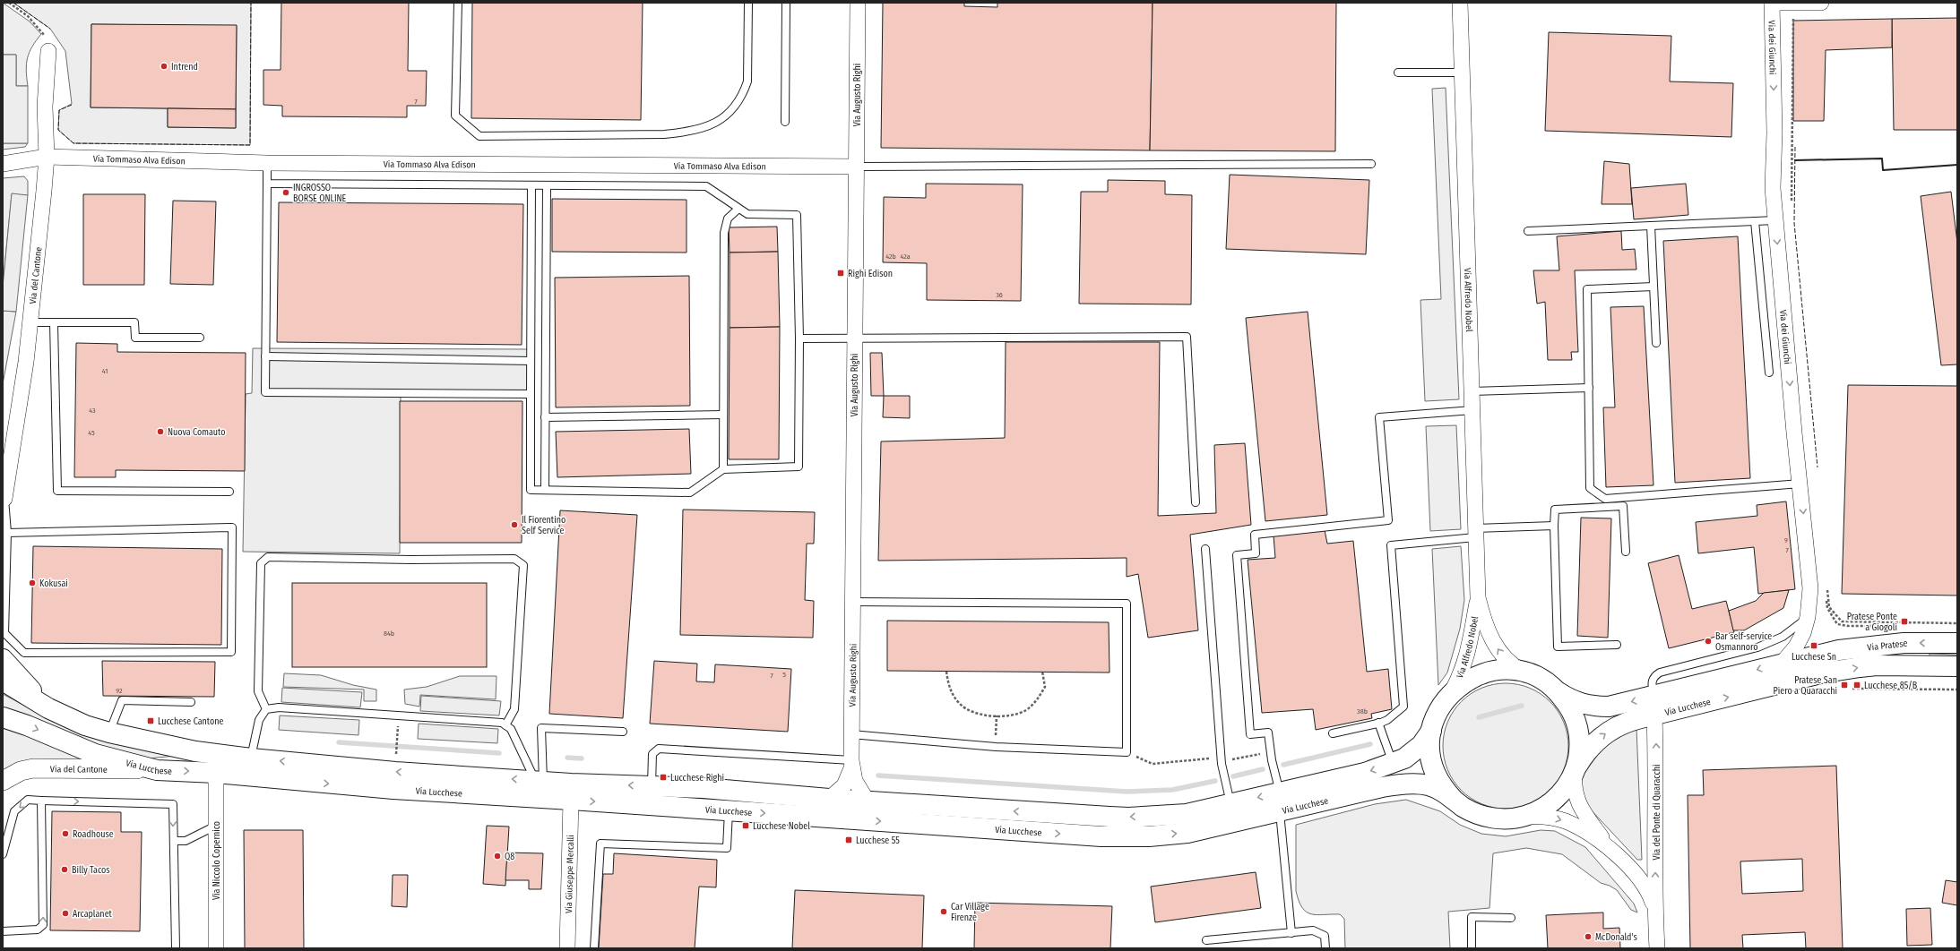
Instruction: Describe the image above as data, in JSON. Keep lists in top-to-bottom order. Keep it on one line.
{"streets":{"main road":["Via Pratese","Via Lucchese"],"street":["Via dei Giunchi","Via Augusto Righi","Via Tommaso Alva Edison","Via del Cantone","Via Alfredo Nobel","Via del Ponte di Quaracchi","Via Niccolo Copernico","Via Giuseppe Mercalli"]},"crossings":[["Via dei Giunchi","Via Lucchese"],["Via Augusto Righi","Via Tommaso Alva Edison"],["Via Augusto Righi","Via Lucchese"],["Via Tommaso Alva Edison","Via del Cantone"],["Via del Cantone","Via Lucchese"],["Via Alfredo Nobel","Via Lucchese"],["Via Pratese","Via Lucchese"],["Via Lucchese","Via del Ponte di Quaracchi"],["Via Lucchese","Via Niccolo Copernico"],["Via Lucchese","Via Giuseppe Mercalli"]],"one_way":["Via dei Giunchi","Via Pratese"],"places":{"other":["Intrend","INGROSSO BORSE ONLINE","Nuova Comauto","Il Fiorentino Self Service","Kokusai","Bar self-service Osmannoro","Roadhouse","Q8","Billy Tacos","Car Village Firenze","Arcaplanet","McDonald's"],"transit":["Righi Edison","Pratese Ponte a Giogoli","Lucchese Sn","Pratese San Piero a Quaracchi","Lucchese 85/B","Lucchese Cantone","Lucchese Righi","Lucchese Nobel","Lucchese 55"]},"house_numbers":["7","42b","42a","36","41","43","45","9","7","84b","5","7","92","38b"]}
